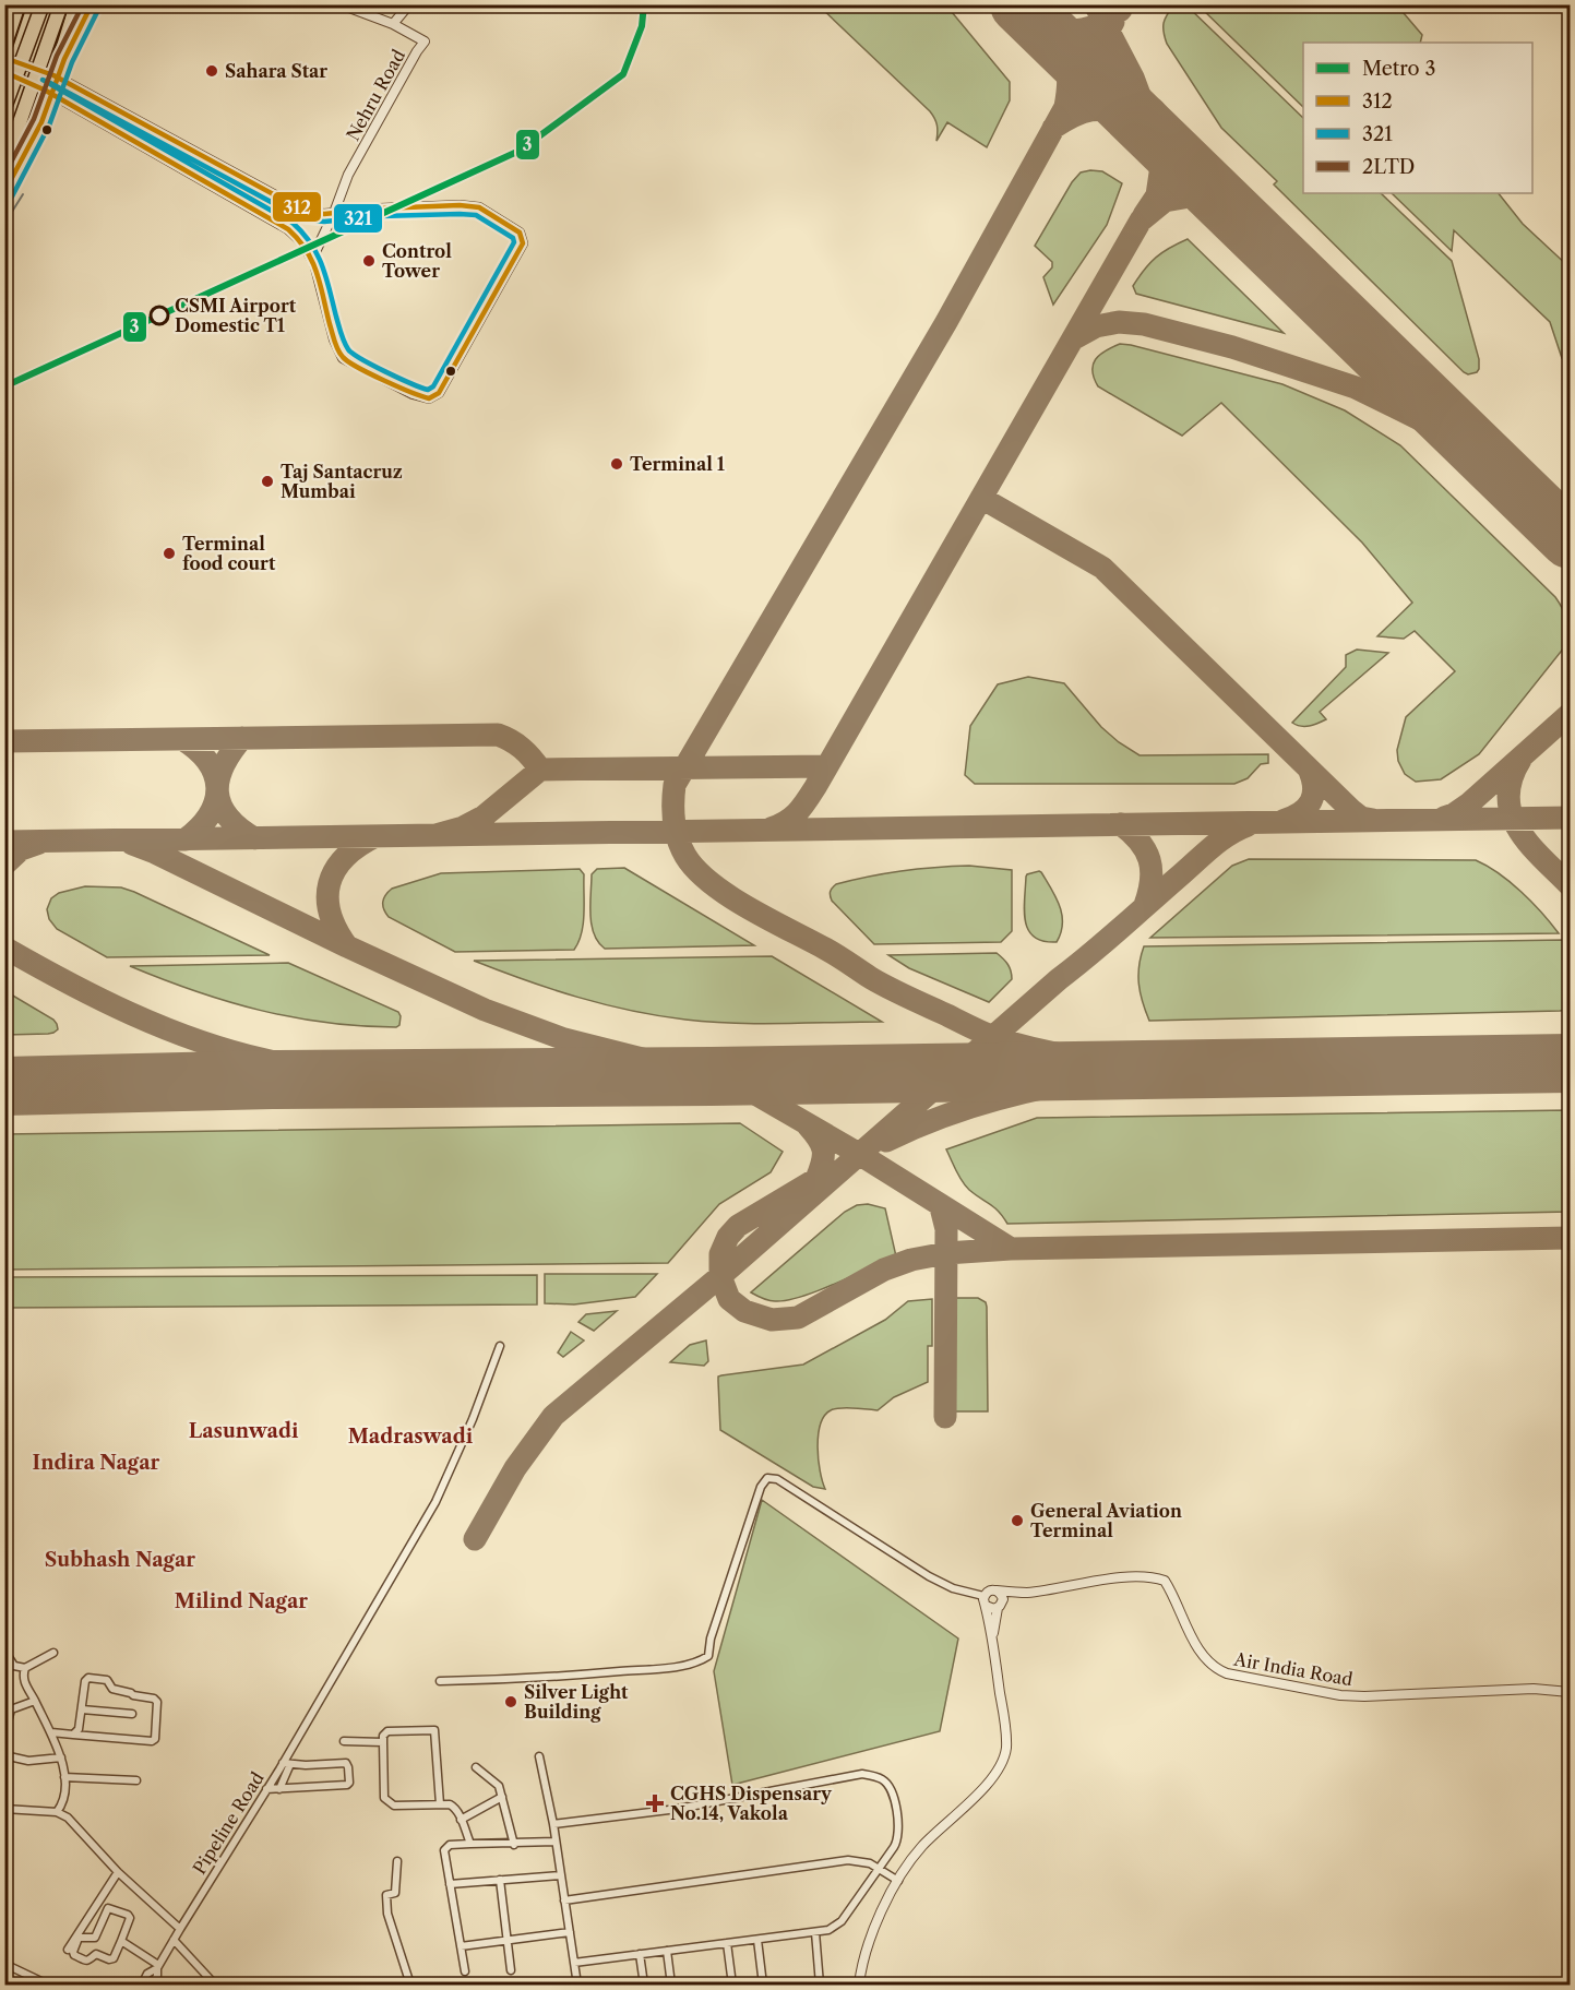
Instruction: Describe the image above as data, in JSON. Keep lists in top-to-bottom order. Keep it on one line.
{"streets":{"street":["Nehru Road","Air India Road","Pipeline Road"]},"districts":["Lasunwadi","Madraswadi","Indira Nagar","Subhash Nagar","Milind Nagar"],"places":{"other":["Sahara Star","Control Tower","CSMI Airport Domestic T1","Terminal 1","Taj Santacruz Mumbai","Terminal food court","General Aviation Terminal","Silver Light Building"],"health":["CGHS Dispensary No.14, Vakola"]},"lines":["metro line 3","transit line 312","transit line 2LTD","transit line 321"],"legend":["Metro 3","312","321","2LTD"]}
